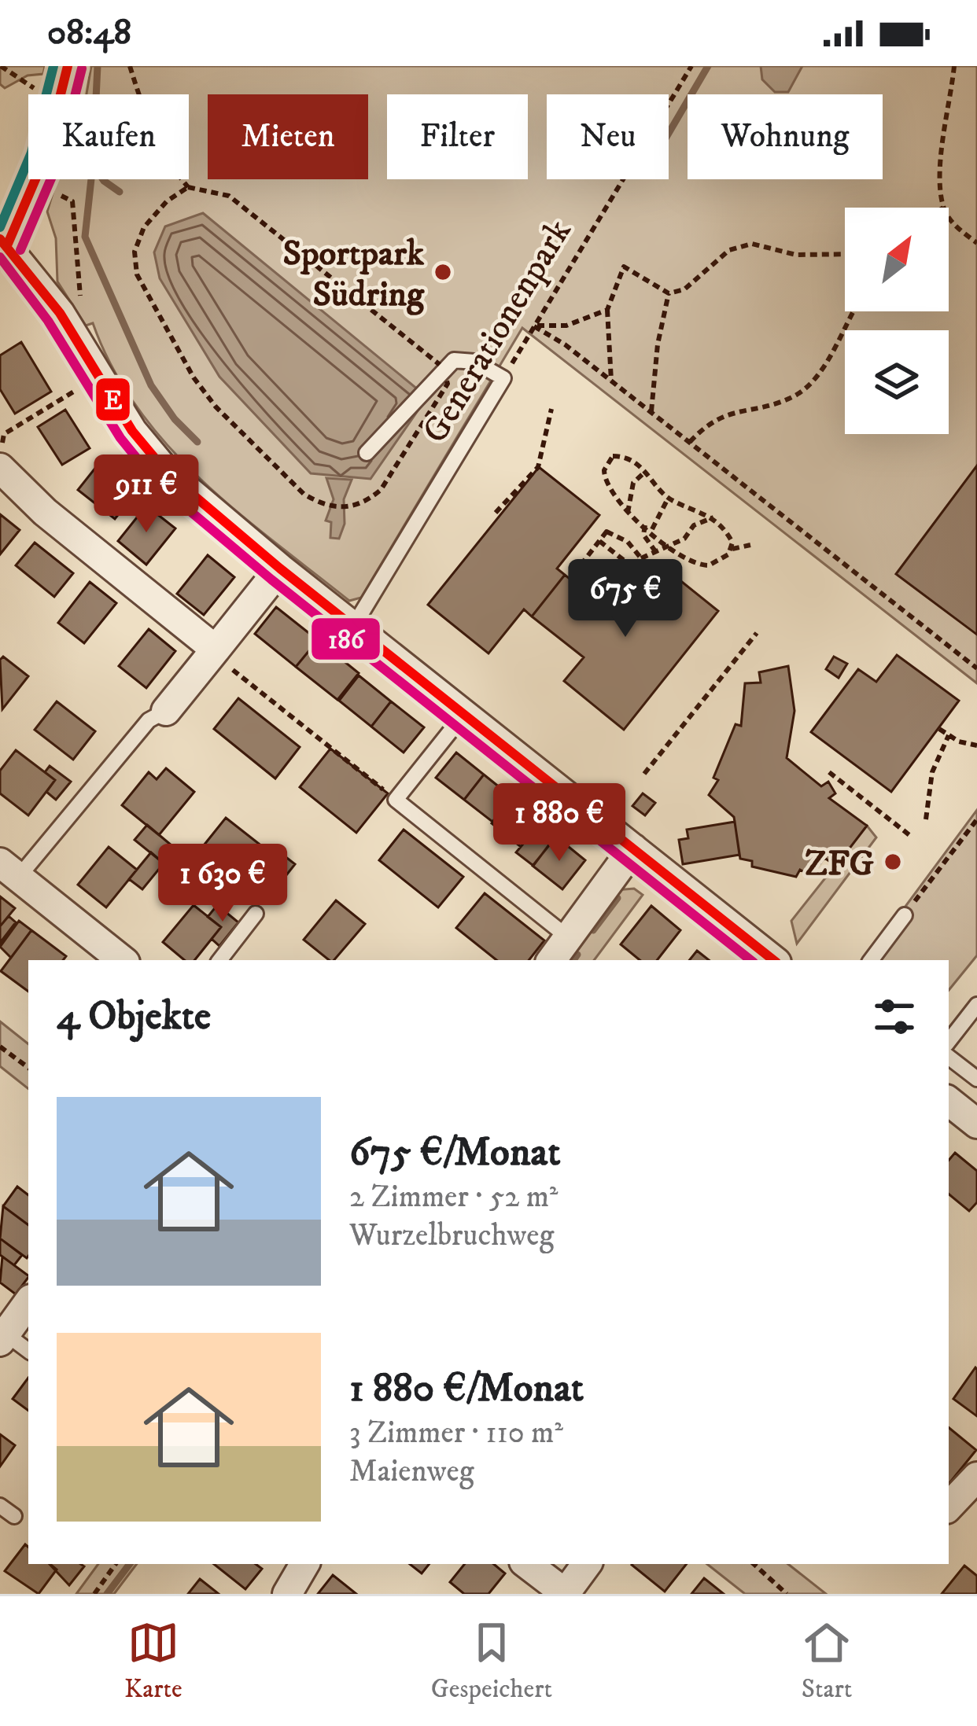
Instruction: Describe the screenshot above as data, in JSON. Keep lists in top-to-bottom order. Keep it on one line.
{"streets":{"lane":["Generationenpark"]},"places":["Sportpark Südring","ZFG"],"lines":["transit line E","transit line 186"],"north":"top right","page":{"status":"08:48","chip":["Kaufen","Mieten","Filter","Neu","Wohnung"],"price":["911 €","675 €","1 880 €","1 630 €"],"heading":"4 Objekte","list":[{"name":"675 €/Monat","note":"2 Zimmer · 52 m² · Wurzelbruchweg"},{"name":"1 880 €/Monat","note":"3 Zimmer · 110 m² · Maienweg"}],"tabs":["Karte","Gespeichert","Start"]}}
